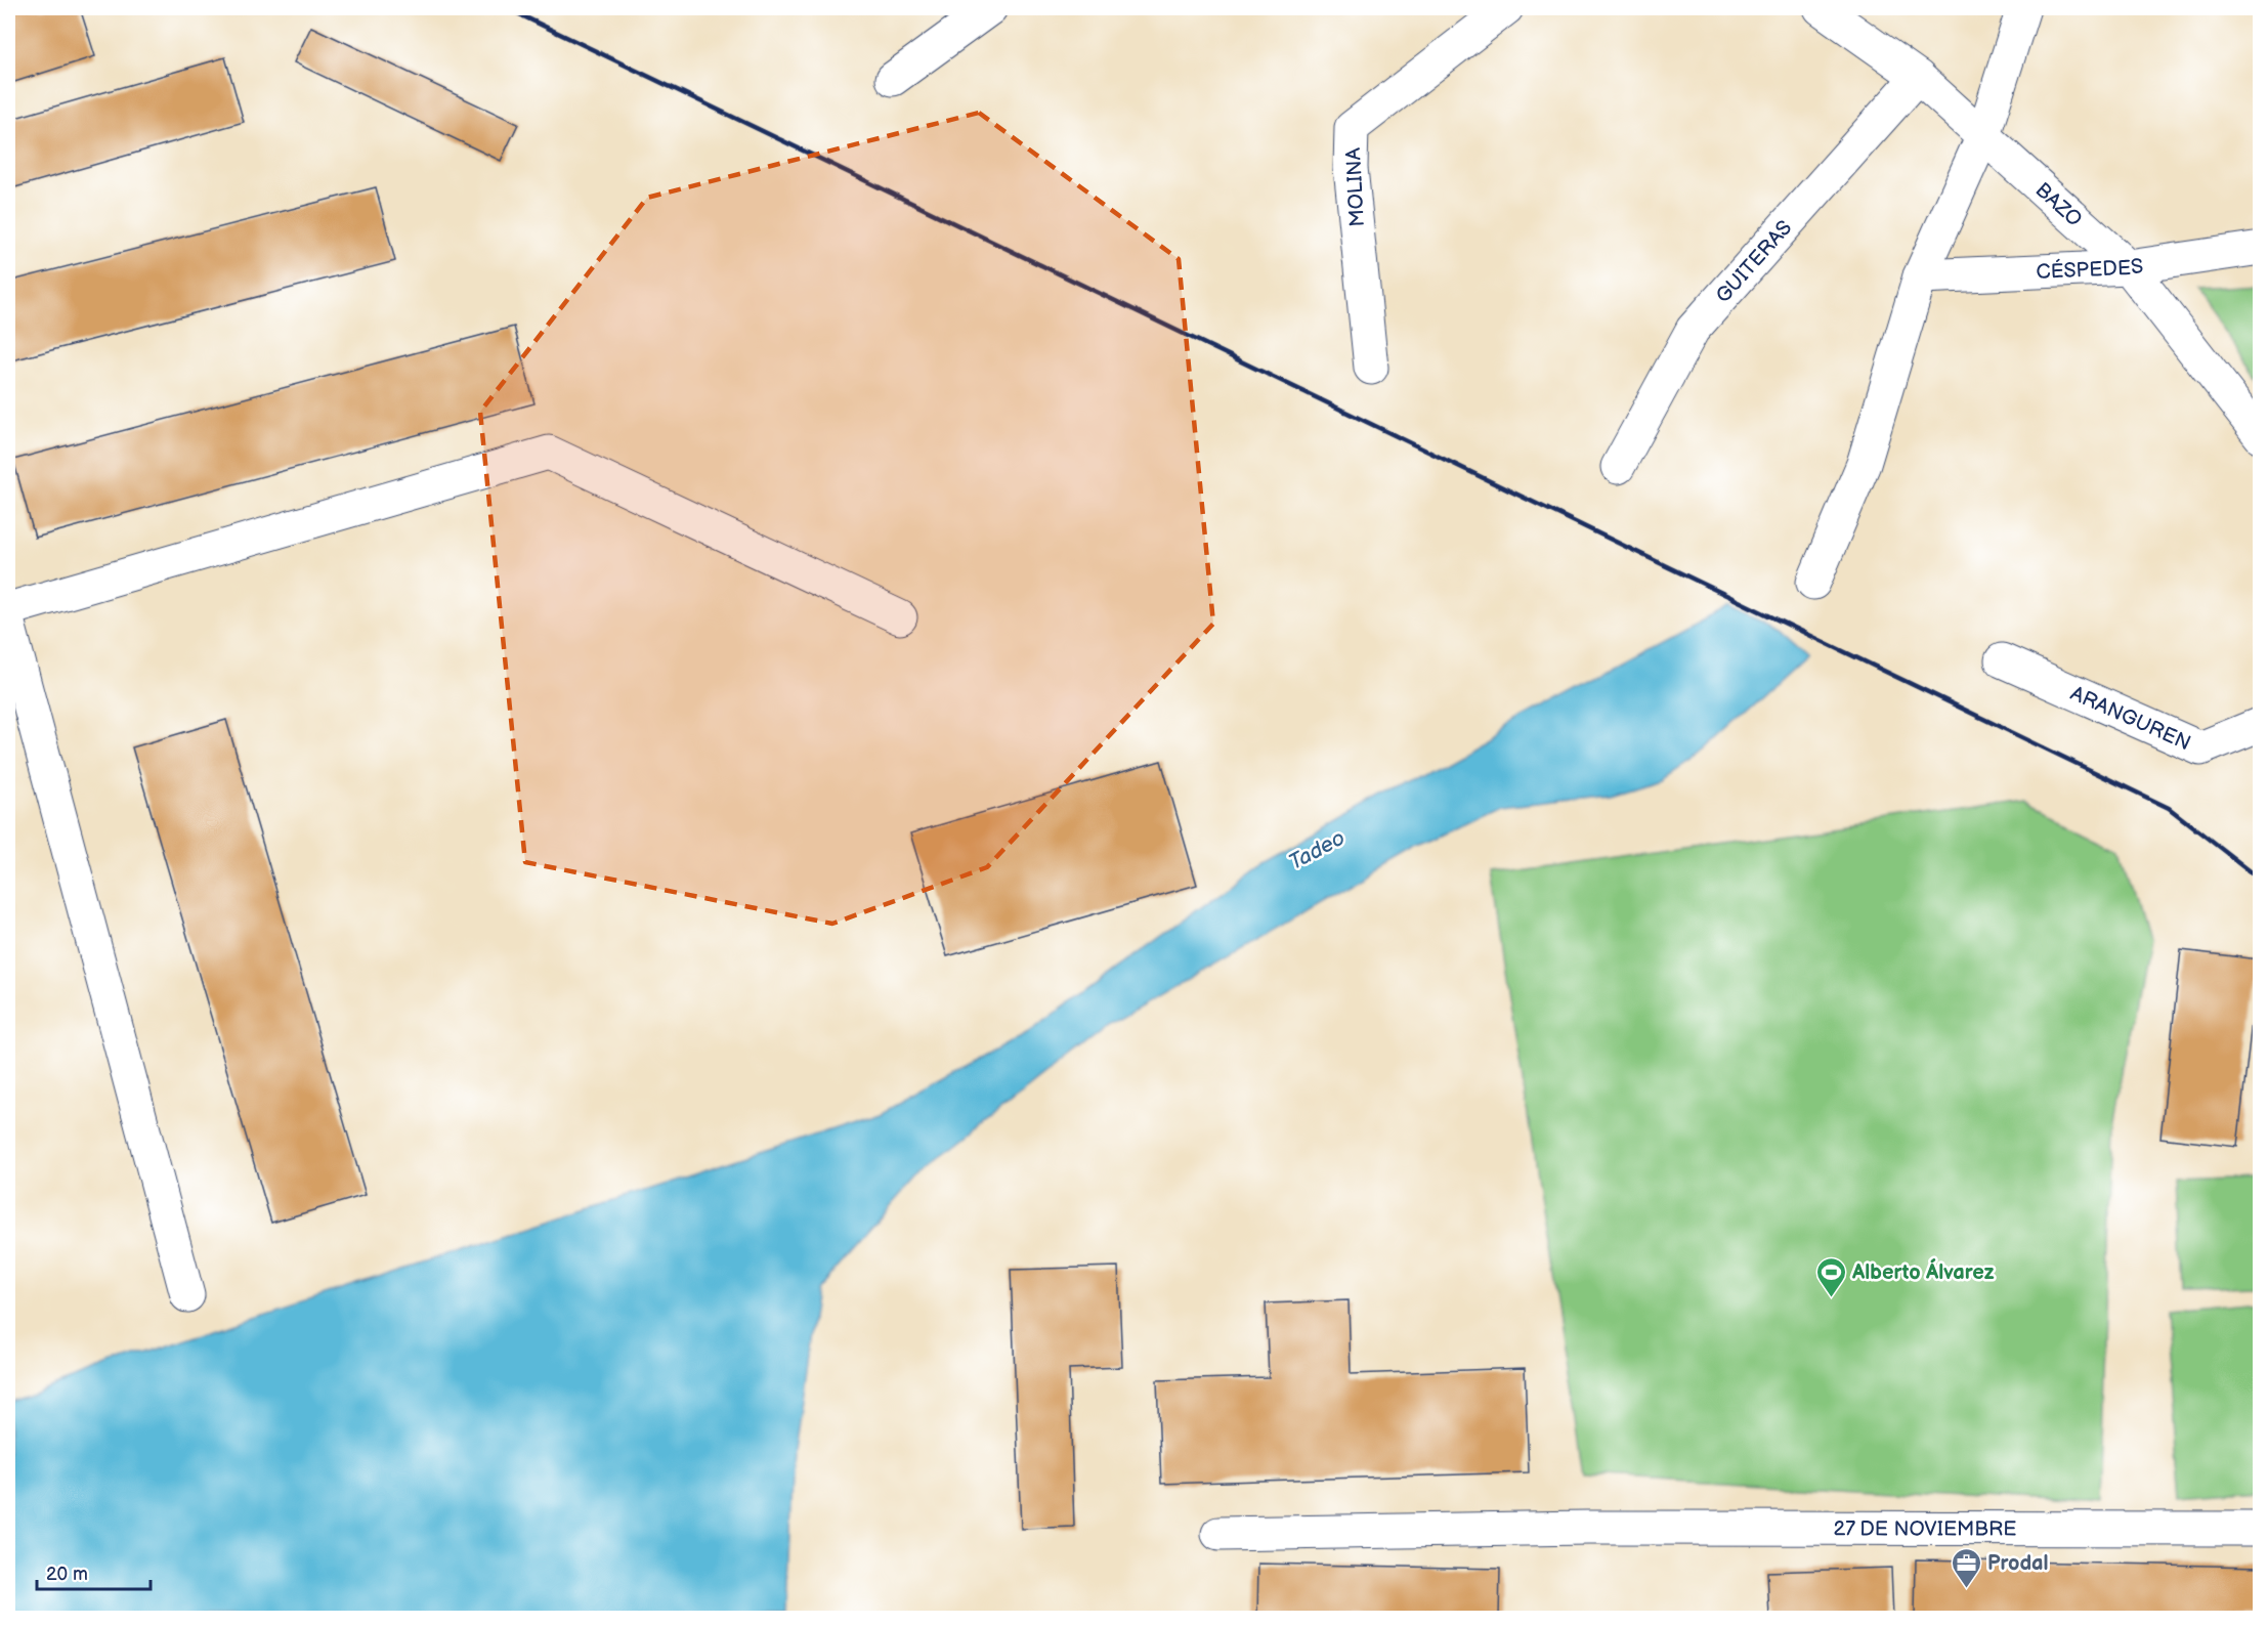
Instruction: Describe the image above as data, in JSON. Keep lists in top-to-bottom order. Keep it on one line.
{"streets":{"street":["MOLINA","BAZO","GUITERAS","CÉSPEDES","ARANGUREN","27 DE NOVIEMBRE"]},"crossings":[["BAZO","GUITERAS"],["BAZO","CÉSPEDES"]],"water":["Tadeo"],"places":{"sports":["Alberto Álvarez"],"office":["Prodal"]},"scale_bar":"20 m"}
